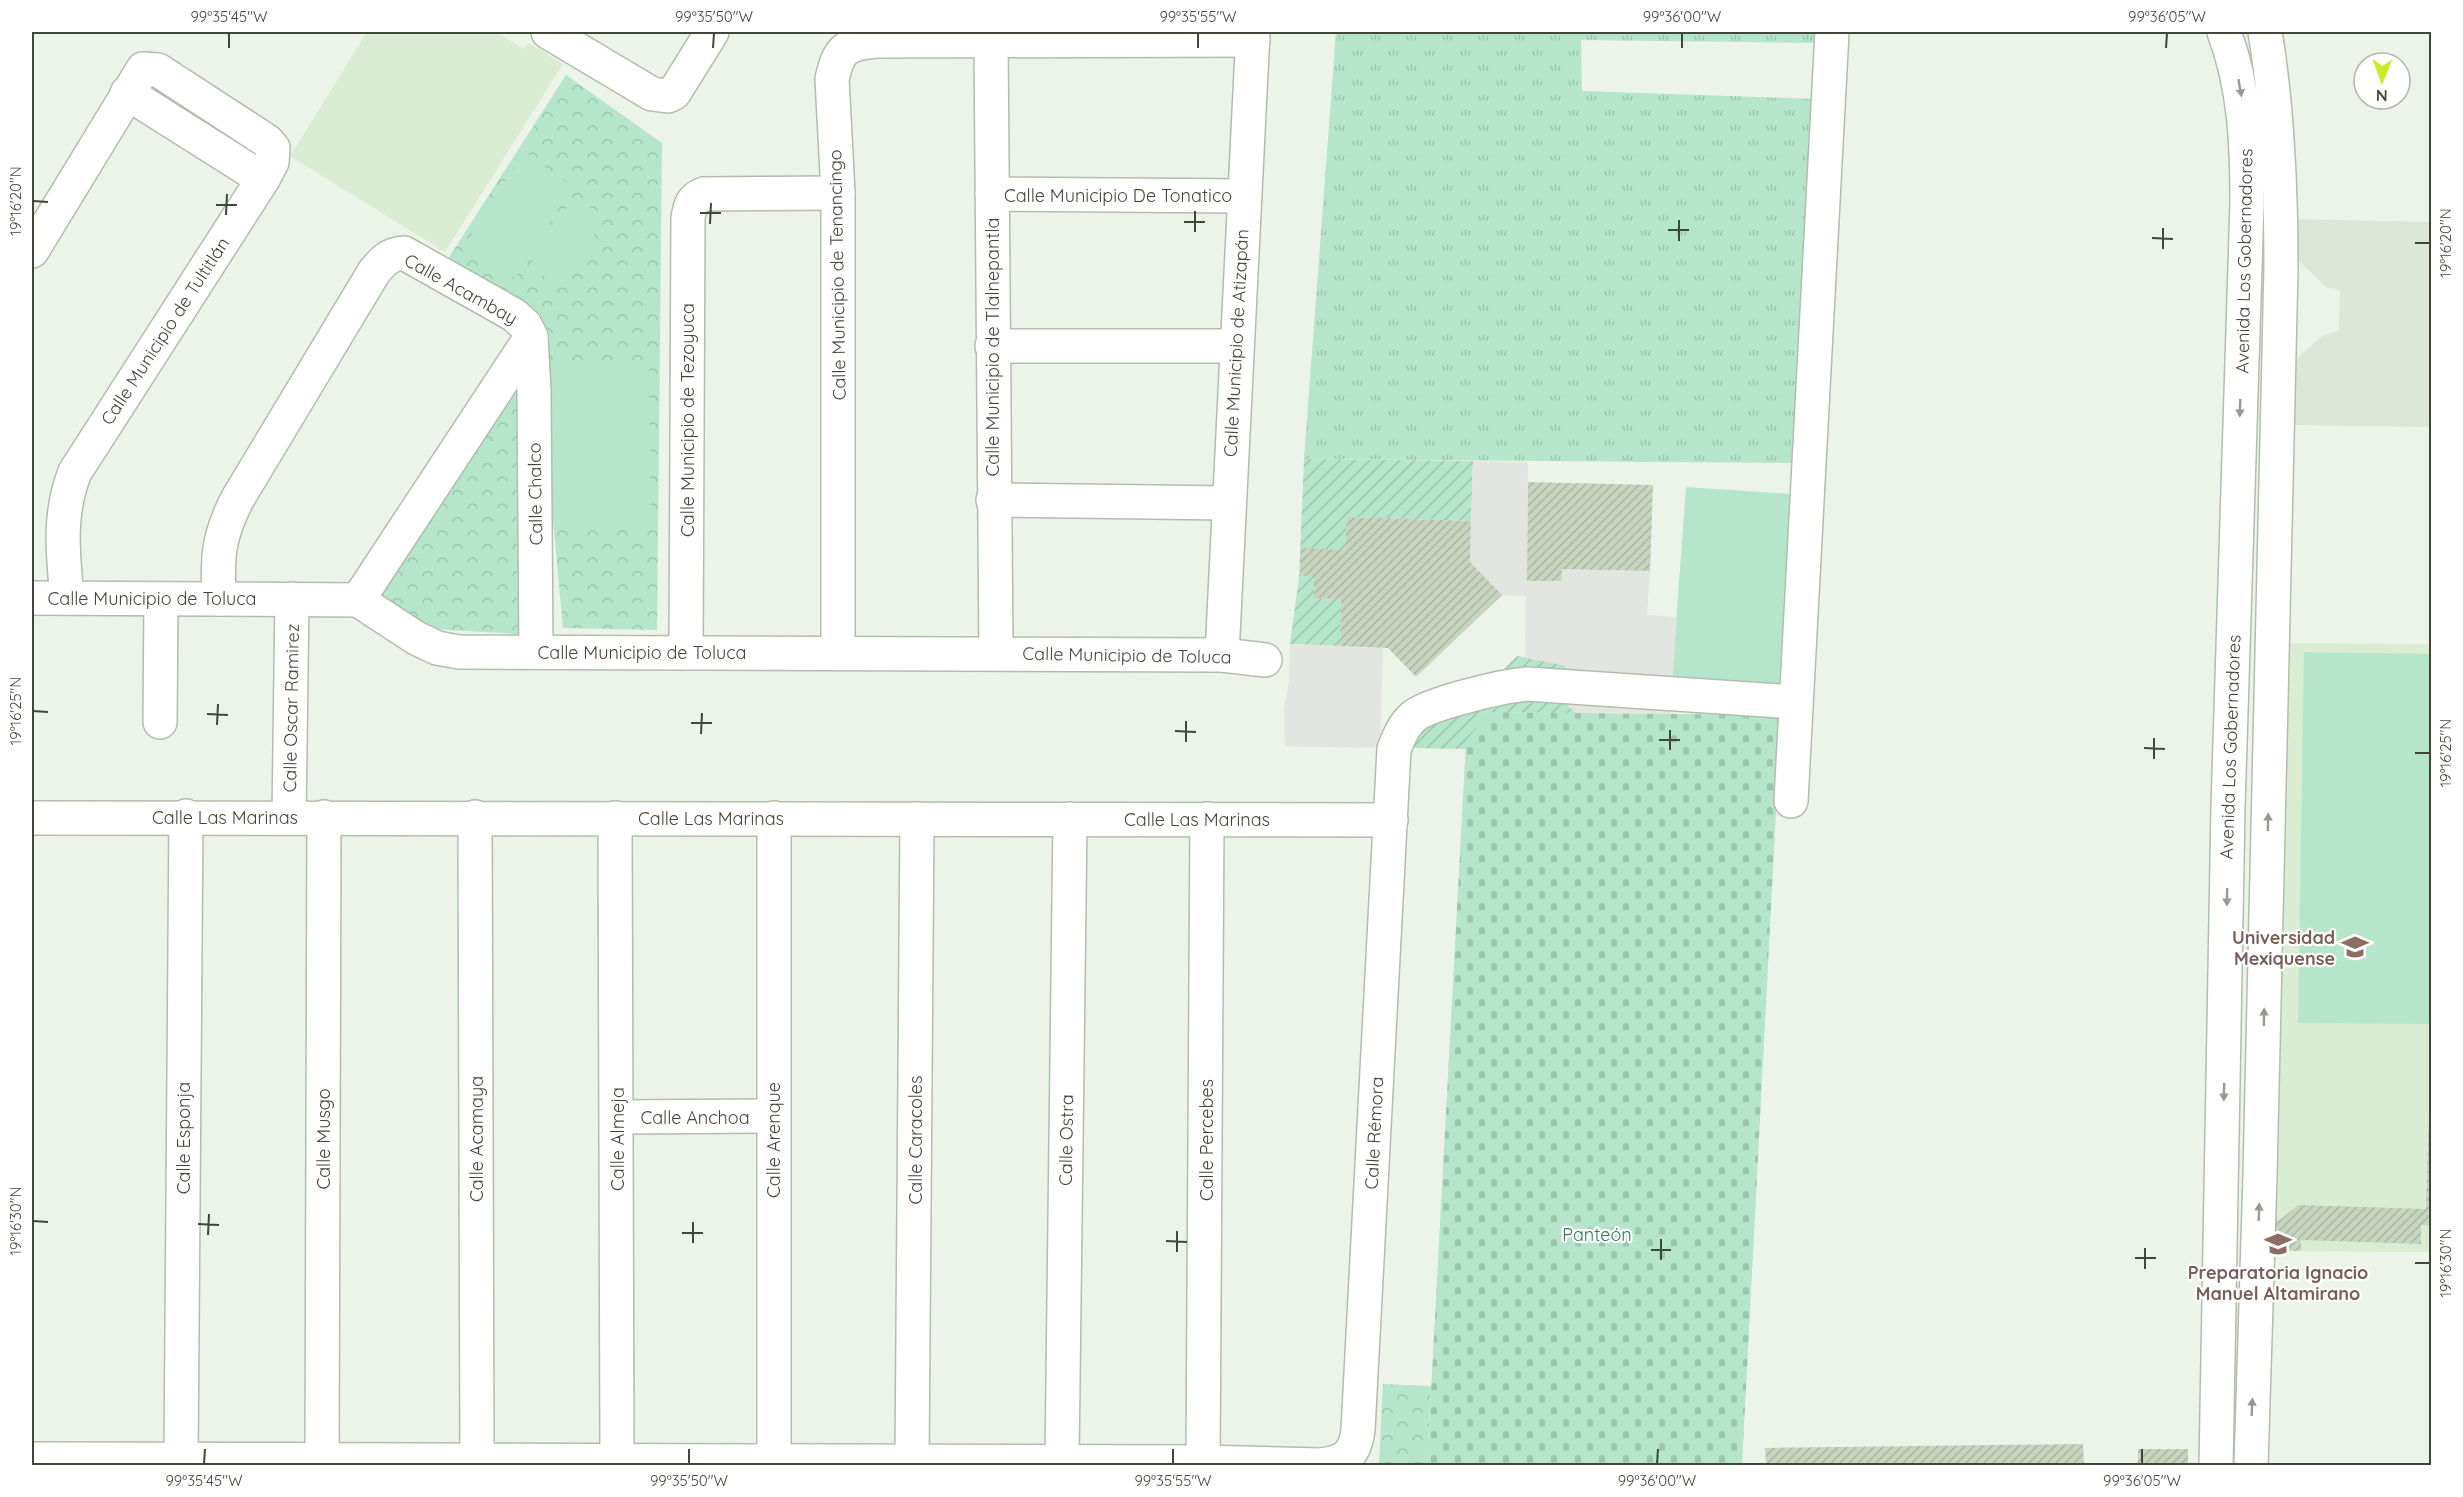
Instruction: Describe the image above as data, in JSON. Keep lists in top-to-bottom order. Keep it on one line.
{"streets":{"street":["Calle Municipio De Tonatico","Avenida Los Gobernadores","Calle Municipio de Tenancingo","Calle Acambay","Calle Municipio de Tultitlán","Calle Municipio de Atizapán","Calle Municipio de Tlalnepantla","Calle Municipio de Tezoyuca","Calle Chalco","Calle Municipio de Toluca","Calle Oscar Ramirez","Calle Las Marinas","Calle Anchoa","Calle Rémora","Calle Esponja","Calle Musgo","Calle Acamaya","Calle Almeja","Calle Arenque","Calle Caracoles","Calle Ostra","Calle Percebes"]},"crossings":[["Calle Municipio De Tonatico","Calle Municipio de Atizapán"],["Calle Municipio De Tonatico","Calle Municipio de Tlalnepantla"],["Calle Municipio de Tenancingo","Calle Municipio de Tlalnepantla"],["Calle Municipio de Tenancingo","Calle Municipio de Tezoyuca"],["Calle Municipio de Tenancingo","Calle Municipio de Toluca"],["Calle Acambay","Calle Chalco"],["Calle Acambay","Calle Municipio de Toluca"],["Calle Municipio de Tultitlán","Calle Municipio de Toluca"],["Calle Municipio de Atizapán","Calle Municipio de Toluca"],["Calle Municipio de Tlalnepantla","Calle Municipio de Toluca"],["Calle Municipio de Tezoyuca","Calle Municipio de Toluca"],["Calle Chalco","Calle Municipio de Toluca"],["Calle Municipio de Toluca","Calle Oscar Ramirez"],["Calle Oscar Ramirez","Calle Las Marinas"],["Calle Las Marinas","Calle Rémora"],["Calle Las Marinas","Calle Esponja"],["Calle Las Marinas","Calle Musgo"],["Calle Las Marinas","Calle Acamaya"],["Calle Las Marinas","Calle Almeja"],["Calle Las Marinas","Calle Arenque"],["Calle Las Marinas","Calle Caracoles"],["Calle Las Marinas","Calle Ostra"],["Calle Las Marinas","Calle Percebes"],["Calle Anchoa","Calle Almeja"],["Calle Anchoa","Calle Arenque"],["Calle Rémora","Calle Percebes"]],"parks":["Panteón"],"places":{"school or university":["Universidad Mexiquense","Preparatoria Ignacio Manuel Altamirano"]},"north":"bottom","coordinates":["99°35'45\"W","99°35'50\"W","99°35'55\"W","99°36'00\"W","99°36'05\"W","19°16'20\"N","19°16'25\"N","19°16'30\"N"]}
